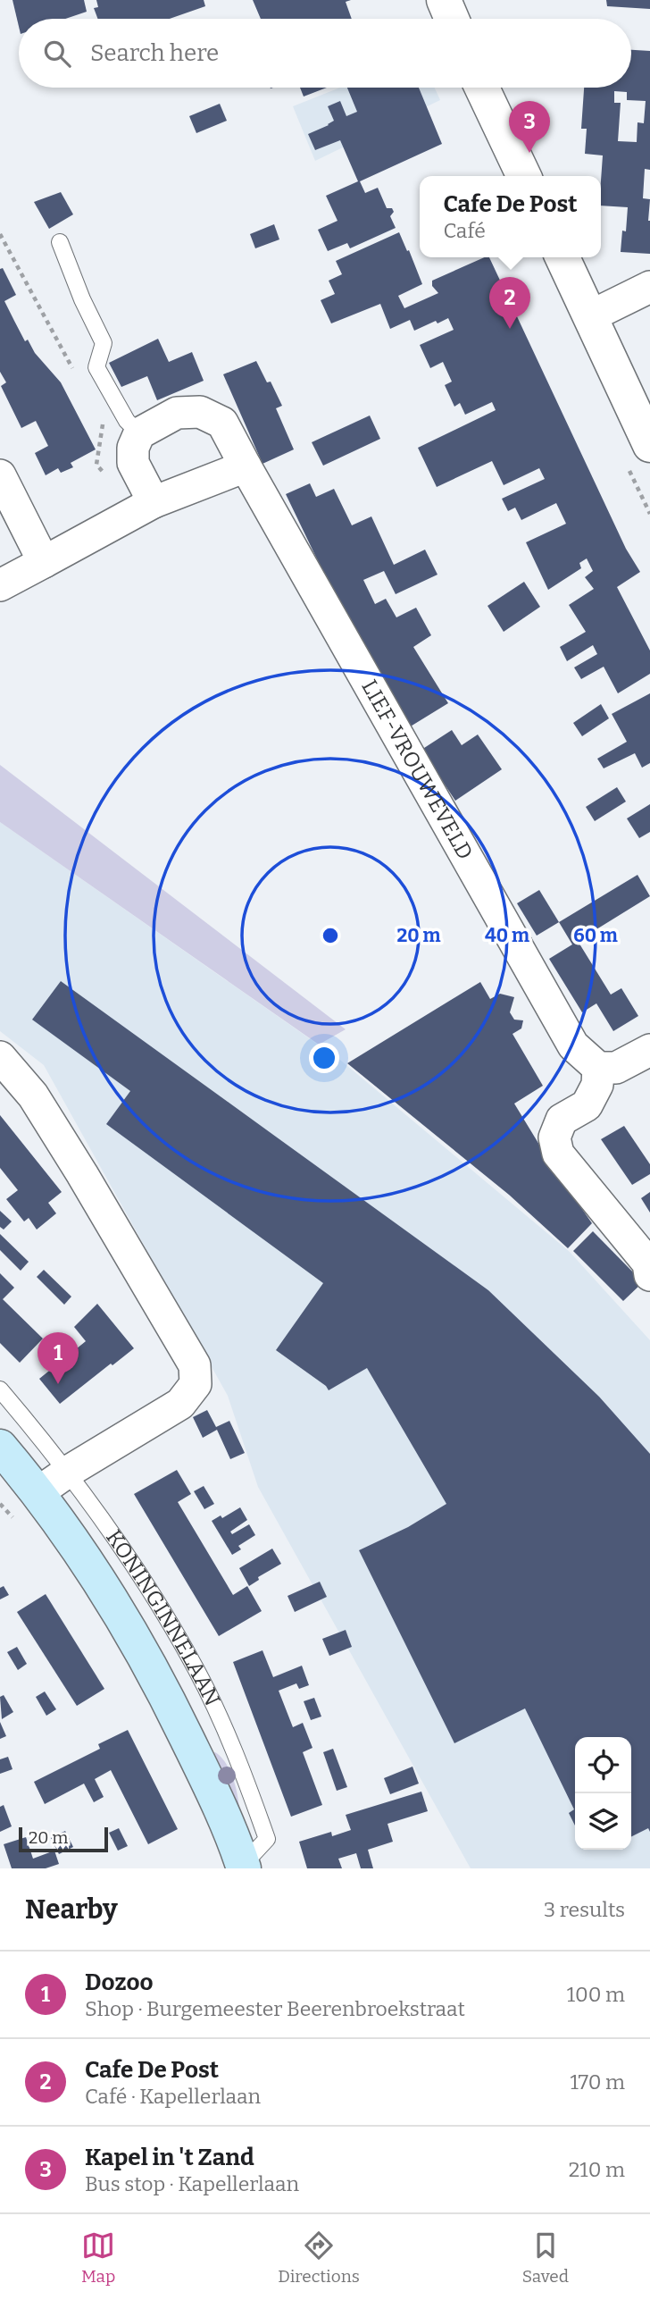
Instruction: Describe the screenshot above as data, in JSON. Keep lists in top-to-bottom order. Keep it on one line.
{"streets":{"main road":["KONINGINNELAAN"],"street":["LIEF-VROUWEVELD"]},"scale_bar":"20 m","page":{"search":"Search here","pins":["3","2","1"],"popup":["Cafe De Post","Café"],"scale":"20 m","heading":["Nearby","3 results"],"list":[{"mark":"1","name":"Dozoo","note":"Shop · Burgemeester Beerenbroekstraat","value":"100 m"},{"mark":"2","name":"Cafe De Post","note":"Café · Kapellerlaan","value":"170 m"},{"mark":"3","name":"Kapel in 't Zand","note":"Bus stop · Kapellerlaan","value":"210 m"}],"nav":["Map","Directions","Saved"]},"rings":["20 m","40 m","60 m"]}
